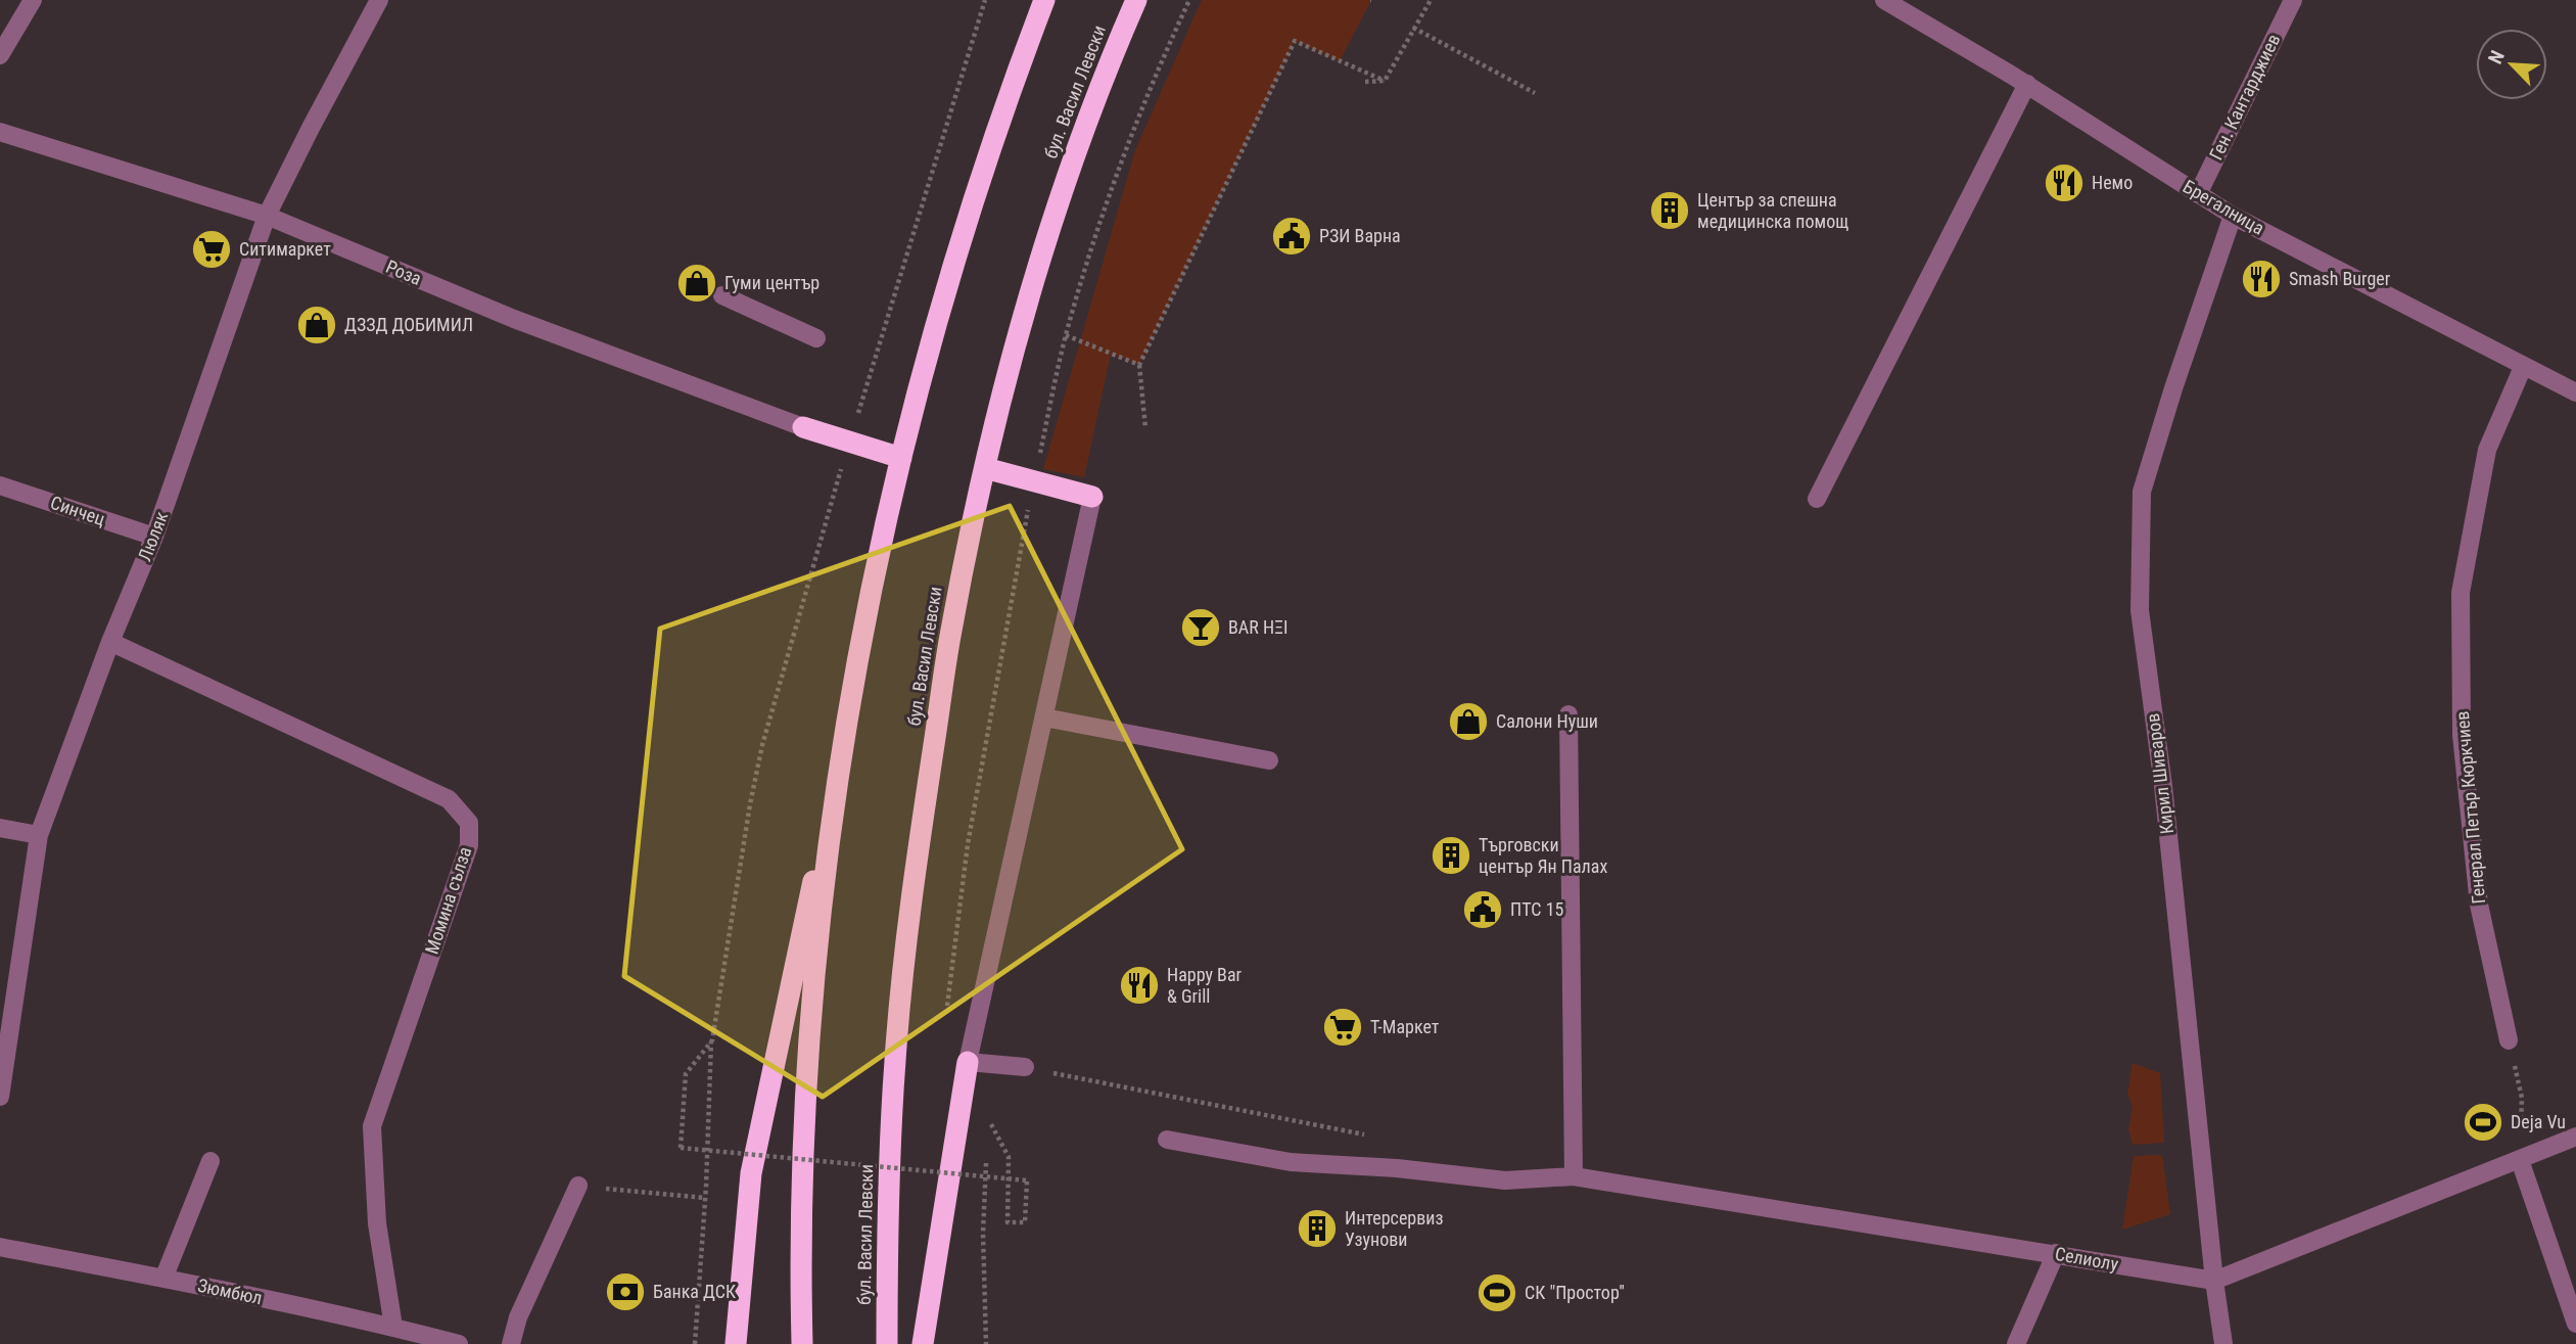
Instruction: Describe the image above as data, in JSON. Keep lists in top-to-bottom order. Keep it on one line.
{"streets":{"highway":["бул. Васил Левски"],"street":["Ген. Кантарджиев","Брегалница","Роза","Синчец","Люляк","Кирил Шиваров","Генерал Петър Кюркчиев","Момина сълза","Селиолу","Зюмбюл"]},"crossings":[["Ген. Кантарджиев","Брегалница"],["Брегалница","Кирил Шиваров"],["Брегалница","Генерал Петър Кюркчиев"],["Роза","Люляк"],["Синчец","Люляк"],["Люляк","Момина сълза"],["Кирил Шиваров","Селиолу"],["Момина сълза","Зюмбюл"]],"places":{"restaurant":["Немо","Smash Burger","Happy Bar & Grill"],"building":["Център за спешна медицинска помощ","Търговски център Ян Палах","Интерсервиз Узунови"],"public building":["РЗИ Варна","ПТС 15"],"supermarket":["Ситимаркет","Т-Маркет"],"shop":["Гуми център","ДЗЗД ДОБИМИЛ","Салони Нуши"],"bar":["BAR HΞI"],"sports":["Deja Vu","СК \"Простор''"],"bank":["Банка ДСК"]},"north":"top left"}
